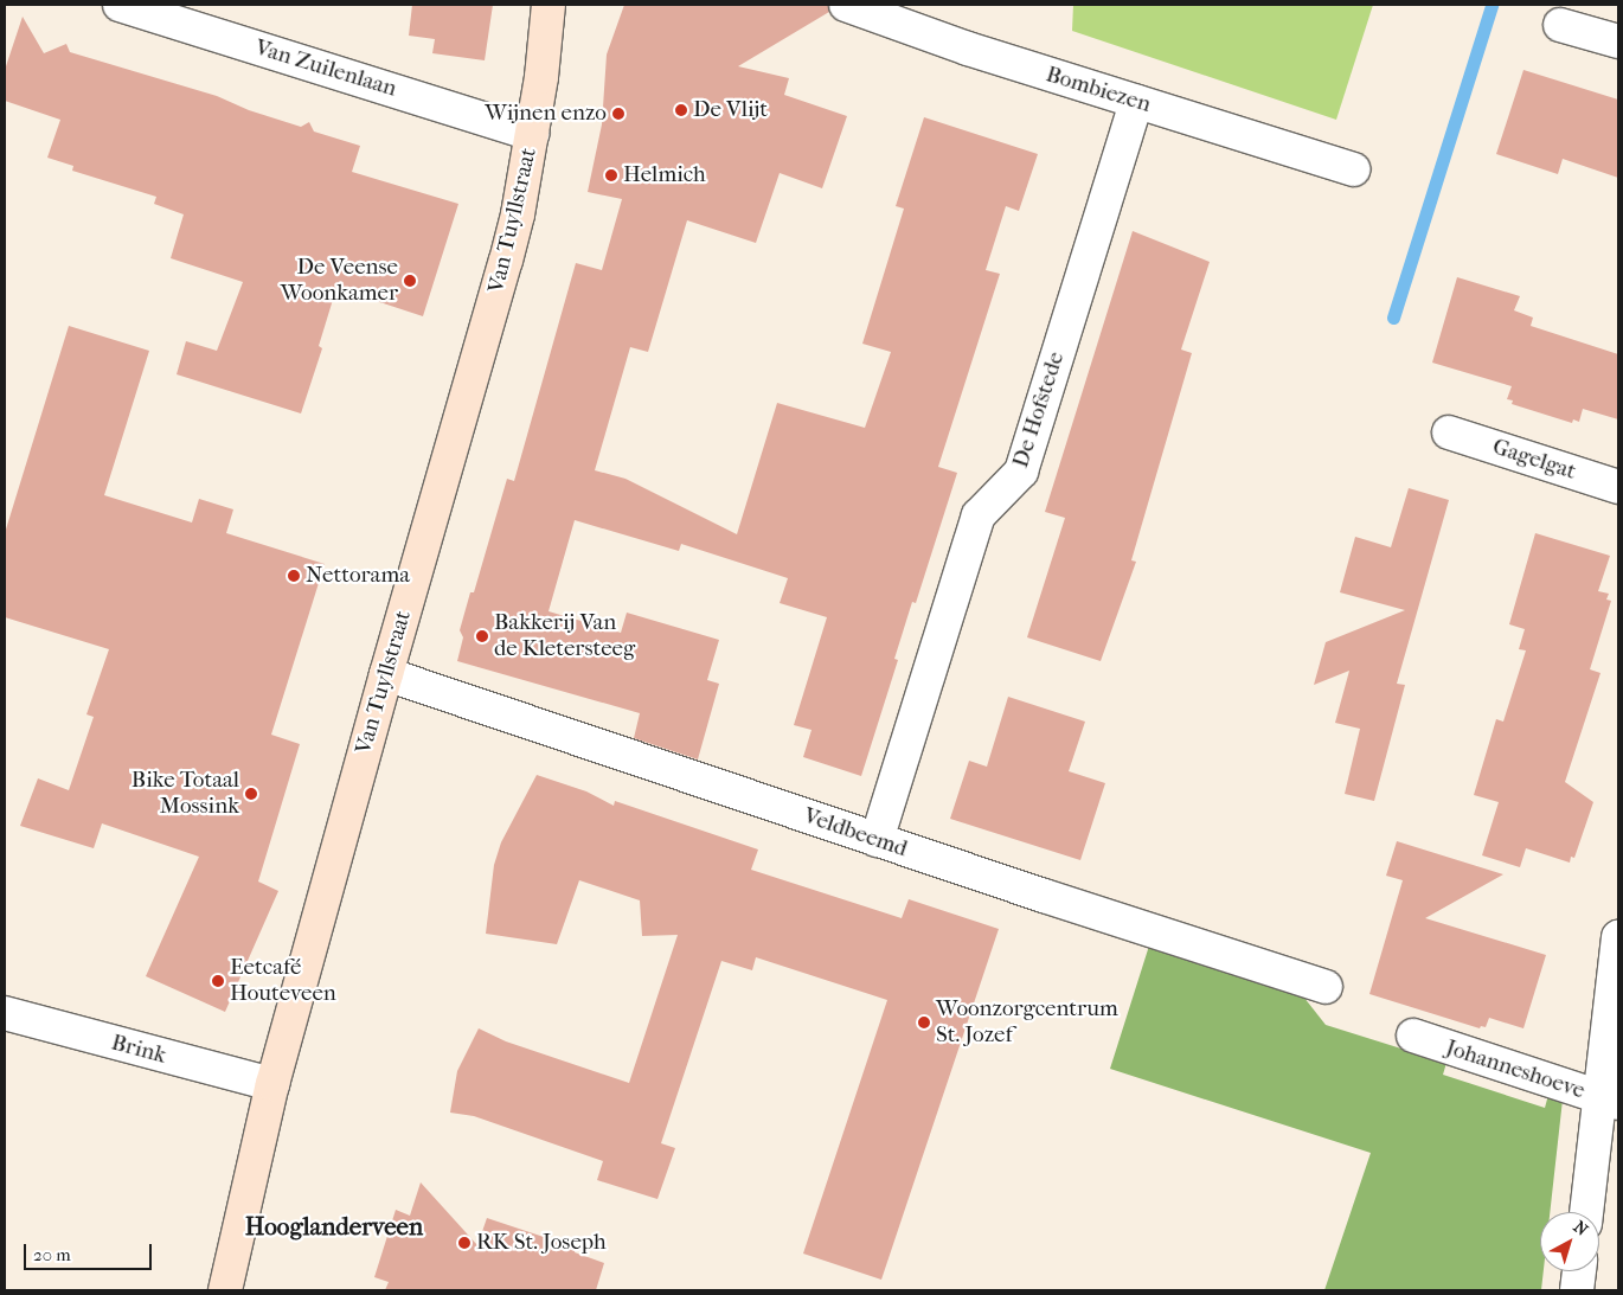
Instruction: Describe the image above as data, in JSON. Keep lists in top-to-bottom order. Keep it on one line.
{"streets":{"street":["Van Zuilenlaan","Bombiezen","Van Tuyllstraat","De Hofstede","Gagelgat","Veldbeemd","Brink","Johanneshoeve"]},"crossings":[["Van Zuilenlaan","Van Tuyllstraat"],["Bombiezen","De Hofstede"],["Van Tuyllstraat","Veldbeemd"],["Van Tuyllstraat","Brink"],["De Hofstede","Veldbeemd"]],"districts":["Hooglanderveen"],"places":["De Vlijt","Wijnen enzo","Helmich","De Veense Woonkamer","Nettorama","Bakkerij Van de Kletersteeg","Bike Totaal Mossink","Eetcafé Houteveen","Woonzorgcentrum St. Jozef","RK St. Joseph"],"scale_bar":"20 m","north":"top right"}
